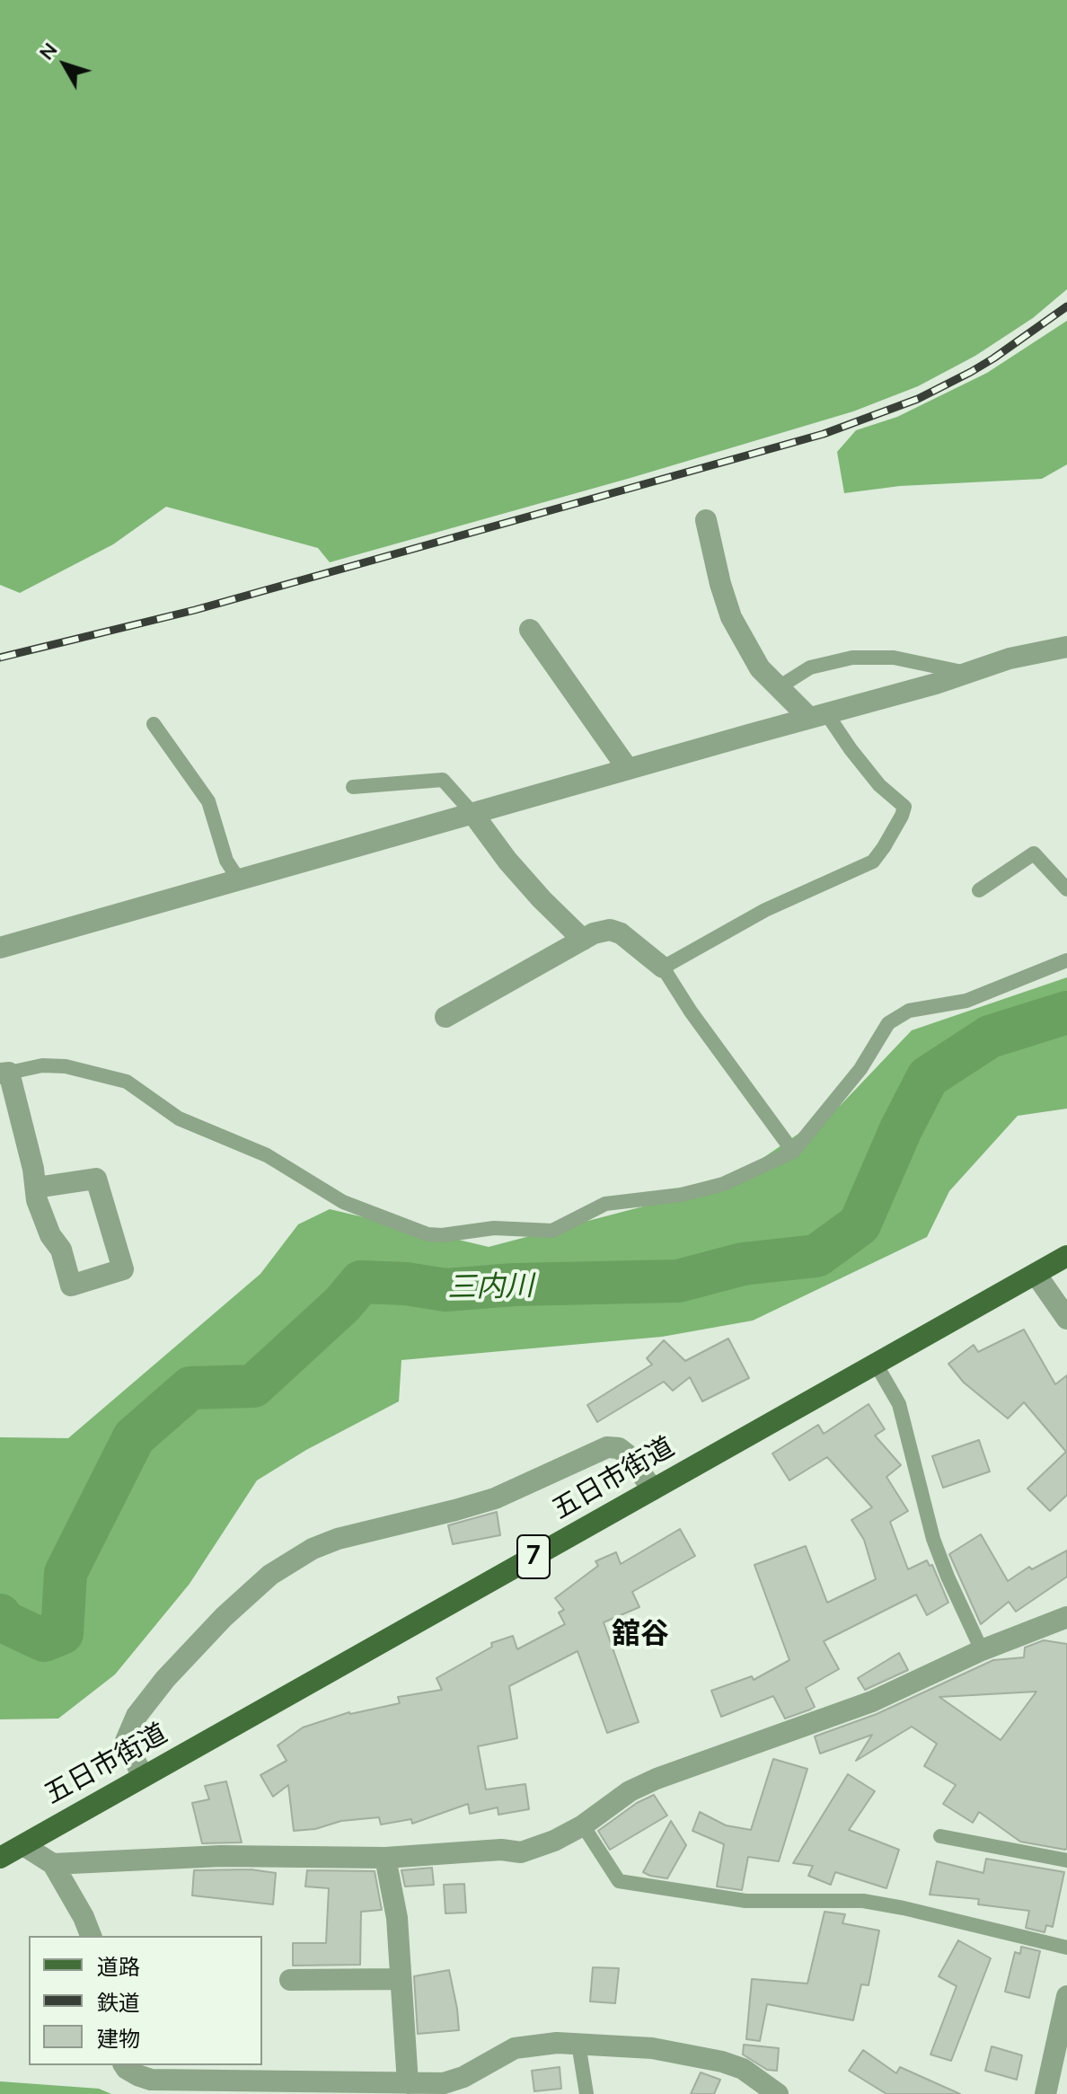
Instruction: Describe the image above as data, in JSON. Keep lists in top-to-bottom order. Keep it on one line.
{"streets":{"main road":["五日市街道","7"]},"districts":["舘谷"],"water":["三内川"],"legend":["道路","鉄道","建物"],"north":"top left"}
